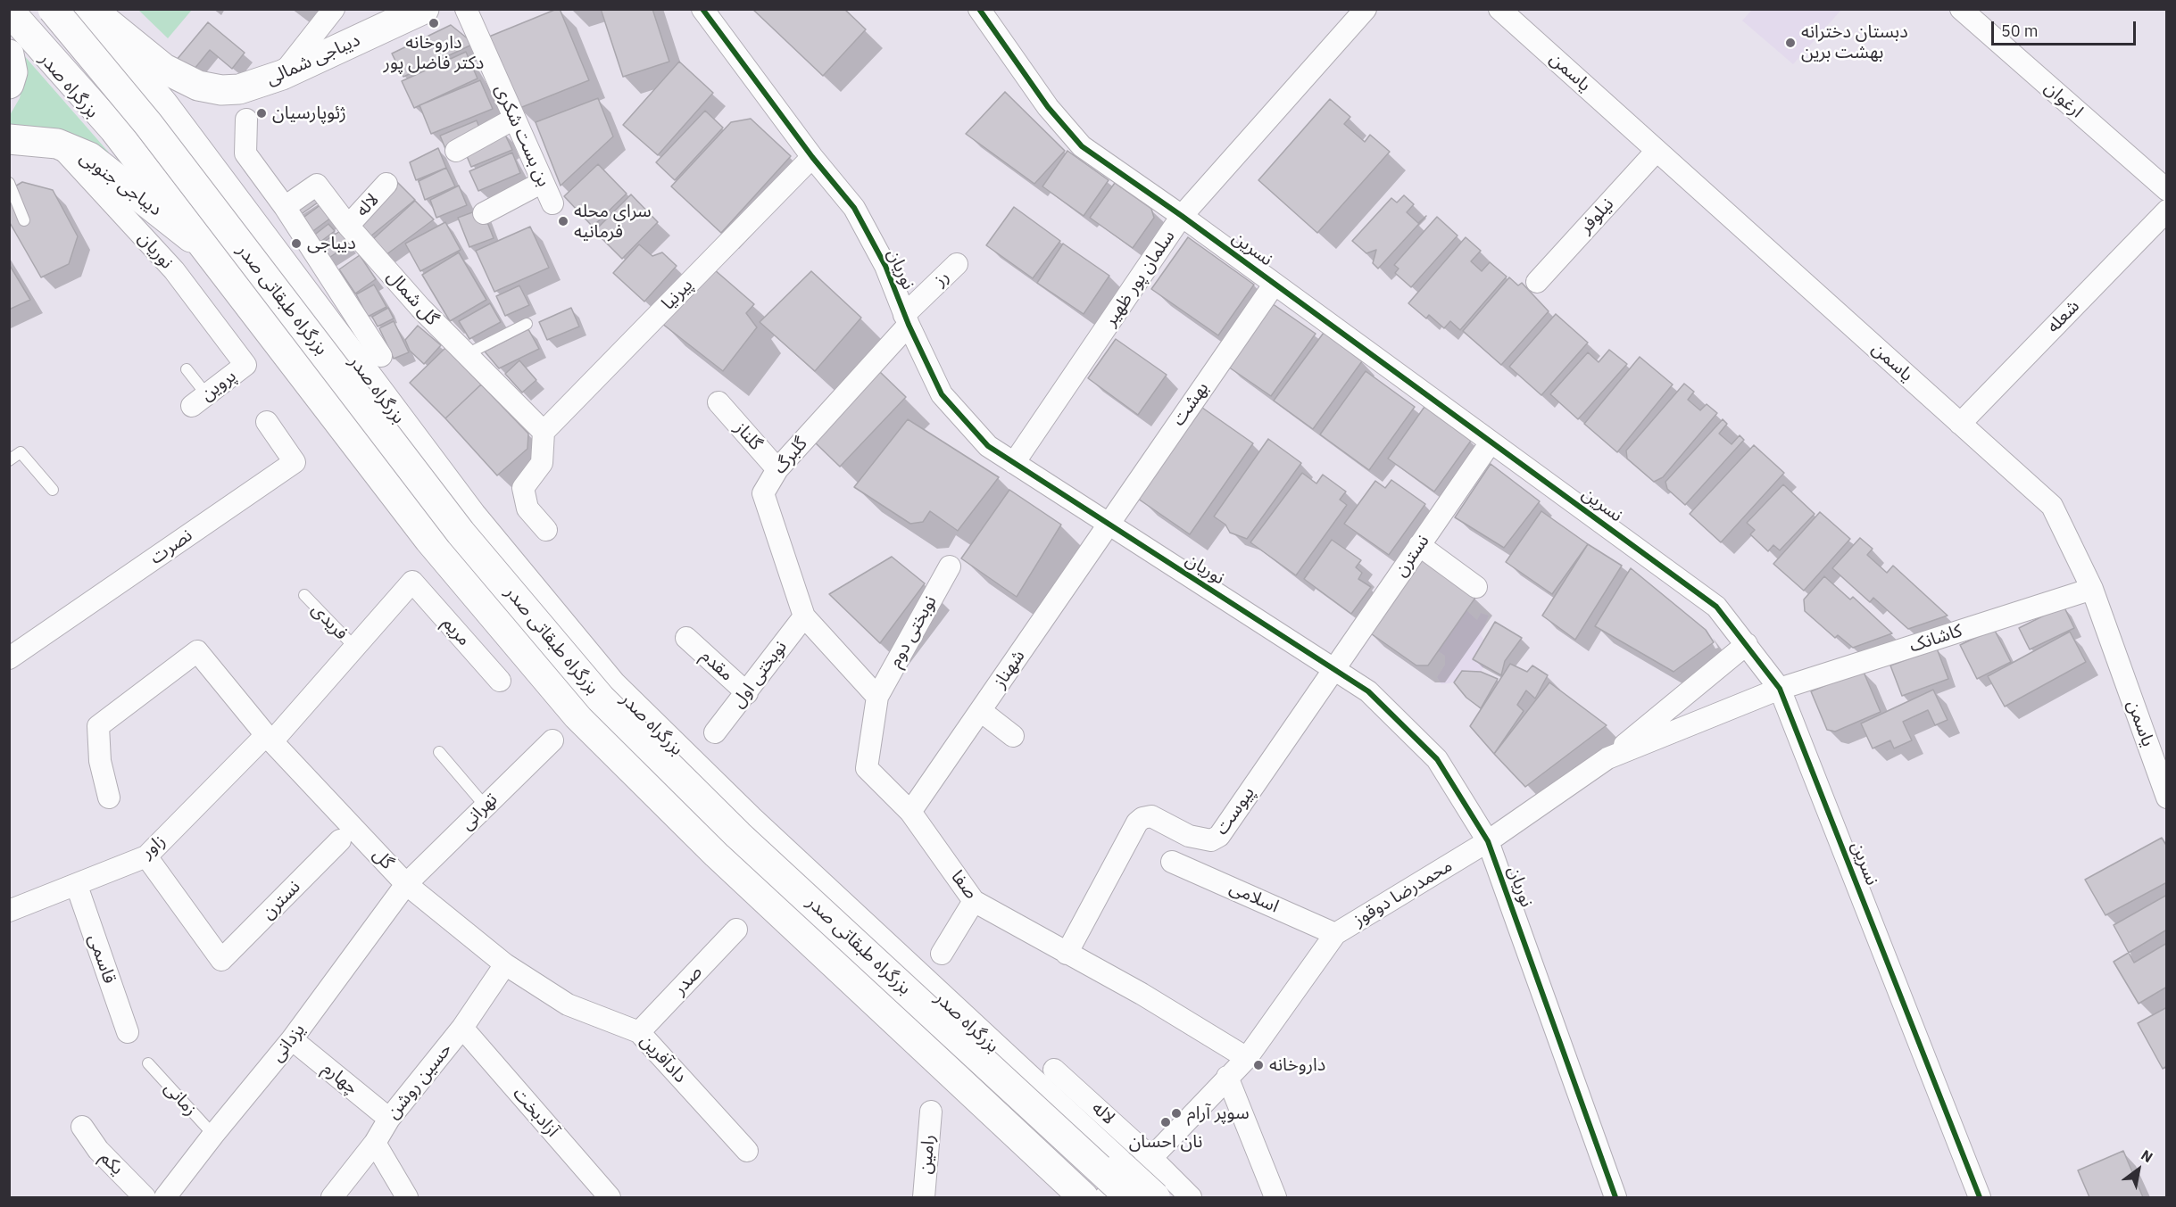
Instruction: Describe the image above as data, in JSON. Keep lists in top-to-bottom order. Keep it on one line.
{"streets":{"main road":["دیباجی شمالی","بزرگراه صدر","دیباجی جنوبی","بزرگراه طبقاتی صدر"],"street":["یاسمن","ارغوان","بن بست شکرى","لاله","نیلوفر","نسرین","نوریان","رز","سلمان پور ظهیر","پیرنیا","گل شمال","شعله","پروین","بهشت","گلناز","گلبرگ","نصرت","نسترن","مریم","نوبختی دوم","کاشانک","مقدم","شهناز","نوبختی اول","پیوست","تهرانی","زاور","گل","صفا","محمدرضا دوقوز","اسلامی","قاسمی","صدر","یزدانی","دادآفرین","چهارم","حسین روشن","آزادبخت","رامین","یکم"],"lane":["فریدی","زمانی"]},"crossings":[["یاسمن","نیلوفر"],["یاسمن","شعله"],["یاسمن","کاشانک"],["بزرگراه صدر","دیباجی جنوبی"],["دیباجی جنوبی","نوریان"],["لاله","گل شمال"],["لاله","محمدرضا دوقوز"],["نسرین","سلمان پور ظهیر"],["نسرین","بهشت"],["نسرین","نسترن"],["نسرین","کاشانک"],["نسرین","محمدرضا دوقوز"],["نوریان","رز"],["نوریان","سلمان پور ظهیر"],["نوریان","پیرنیا"],["نوریان","پروین"],["نوریان","بهشت"],["نوریان","گلبرگ"],["نوریان","نسترن"],["نوریان","شهناز"],["نوریان","پیوست"],["نوریان","محمدرضا دوقوز"],["رز","گلبرگ"],["پیرنیا","گل شمال"],["بهشت","شهناز"],["گلناز","گلبرگ"],["گلبرگ","نوبختی اول"],["نسترن","پیوست"],["نسترن","زاور"],["فریدی","مریم"],["نوبختی دوم","صفا"],["کاشانک","محمدرضا دوقوز"],["مقدم","نوبختی اول"],["شهناز","صفا"],["پیوست","صفا"],["تهرانی","گل"],["تهرانی","یزدانی"],["زاور","گل"],["زاور","قاسمی"],["گل","یزدانی"],["گل","دادآفرین"],["گل","حسین روشن"],["صفا","محمدرضا دوقوز"],["محمدرضا دوقوز","اسلامی"],["صدر","دادآفرین"],["یزدانی","چهارم"],["یزدانی","زمانی"],["دادآفرین","حسین روشن"],["چهارم","حسین روشن"],["حسین روشن","آزادبخت"]],"places":["داروخانه دکتر فاضل پور","دبستان دخترانه بهشت برین","ژئوپارسیان","سرای محله فرمانیه","دیباجی","داروخانه","سوپر آرام","نان احسان"],"scale_bar":"50 m","north":"top right"}
